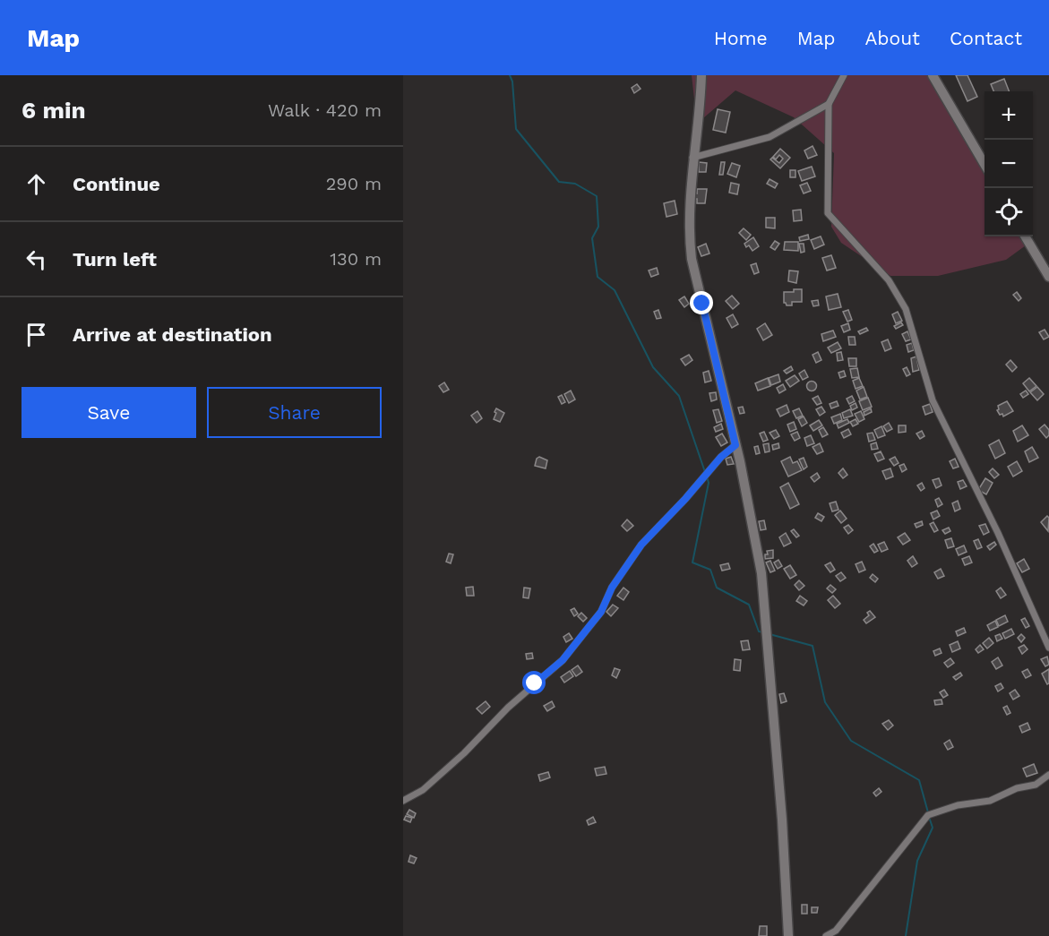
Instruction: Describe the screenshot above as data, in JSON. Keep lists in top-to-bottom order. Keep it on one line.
{"page":{"header":"Map","nav":["Home","Map","About","Contact"],"heading":["6 min","Walk · 420 m"],"map_buttons":["+","−"],"list":[["Continue","290 m"],["Turn left","130 m"],"Arrive at destination"],"buttons":["Save","Share"]}}
